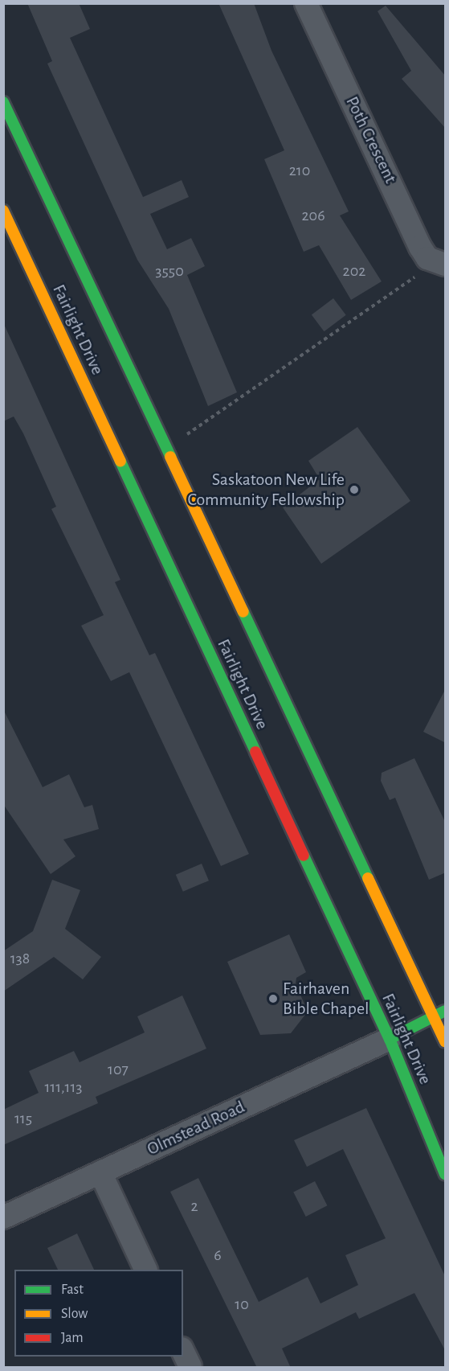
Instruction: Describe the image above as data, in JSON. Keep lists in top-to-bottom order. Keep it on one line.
{"streets":{"main road":["Fairlight Drive"],"street":["Poth Crescent","Olmstead Road"]},"crossings":[["Fairlight Drive","Olmstead Road"]],"places":["Saskatoon New Life Community Fellowship","Fairhaven Bible Chapel"],"house_numbers":["210","206","3550","202","138","107","111,113","115","2","6","10"],"legend":["Fast","Slow","Jam"]}
